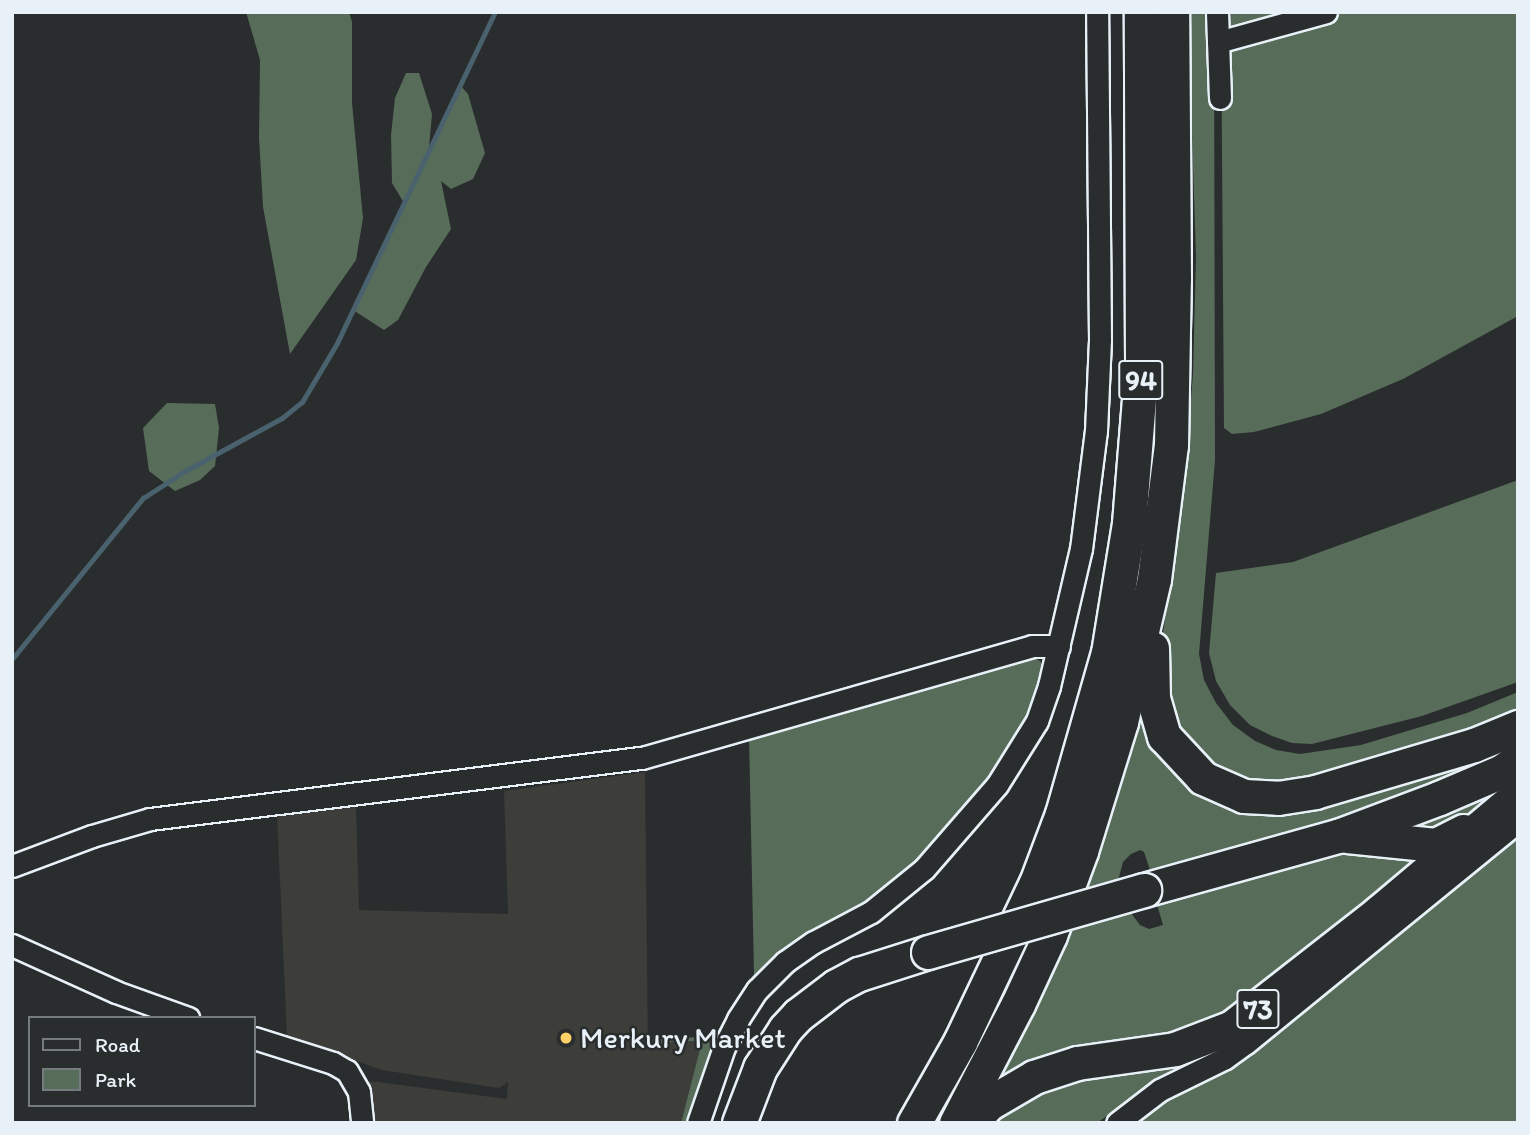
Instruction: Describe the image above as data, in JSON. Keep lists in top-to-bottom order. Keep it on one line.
{"streets":{"main road":["94","73"]},"places":["Merkury Market"],"legend":["Road","Park"]}
